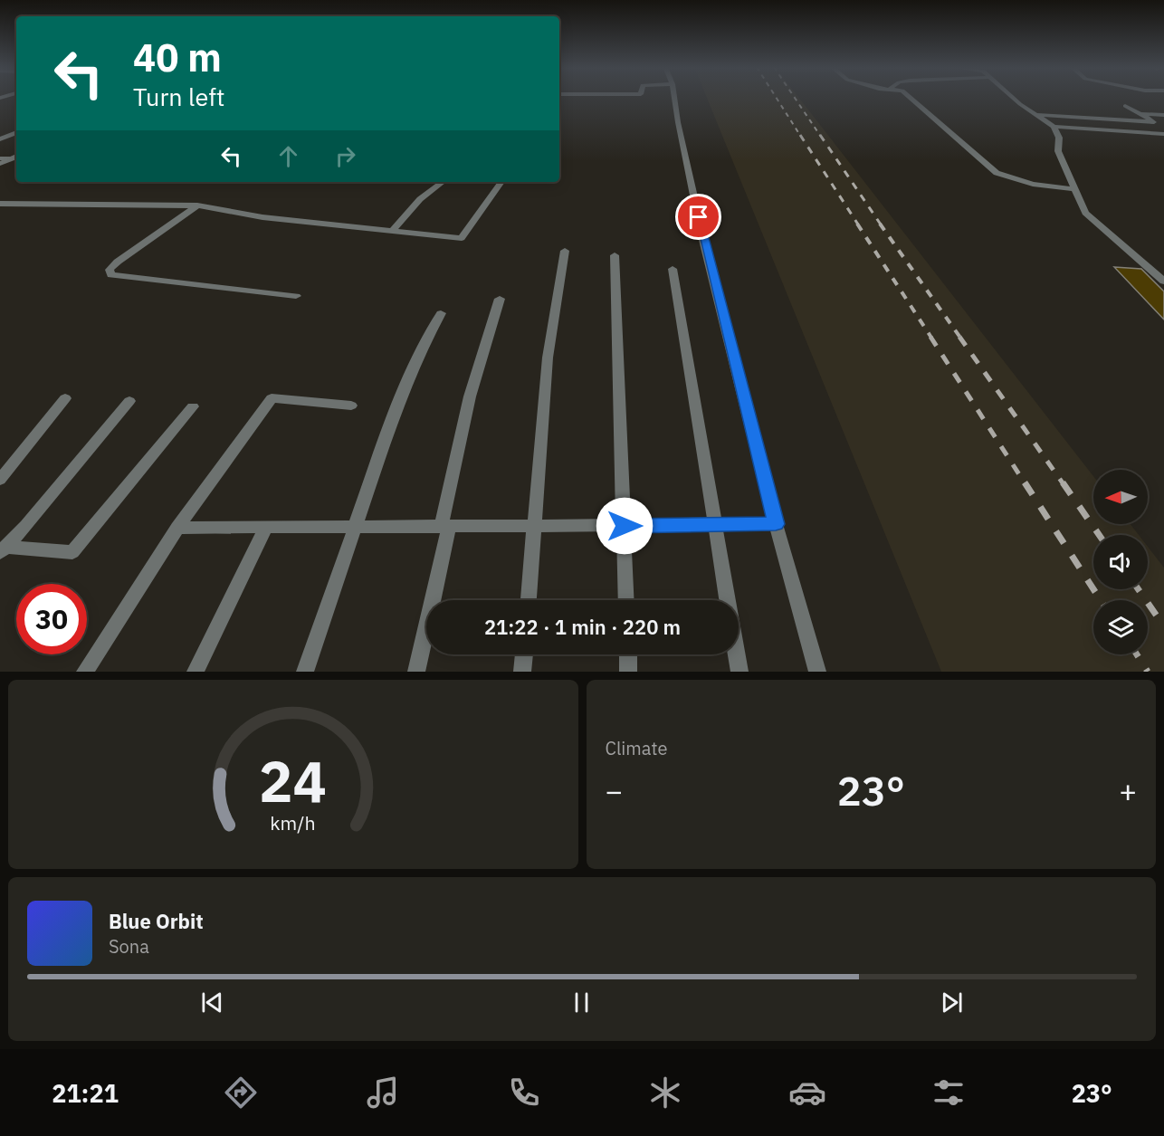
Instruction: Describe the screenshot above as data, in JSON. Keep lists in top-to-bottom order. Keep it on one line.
{"north":"left","page":{"turn":["40 m","Turn left"],"limit":"30","trip":"21:22 · 1 min · 220 m","tile":"Climate","heat":["−","23°","+"],"song":["Blue Orbit","Sona"],"tabs":["21:21","23°"],"gauge":["24","km/h"]}}
